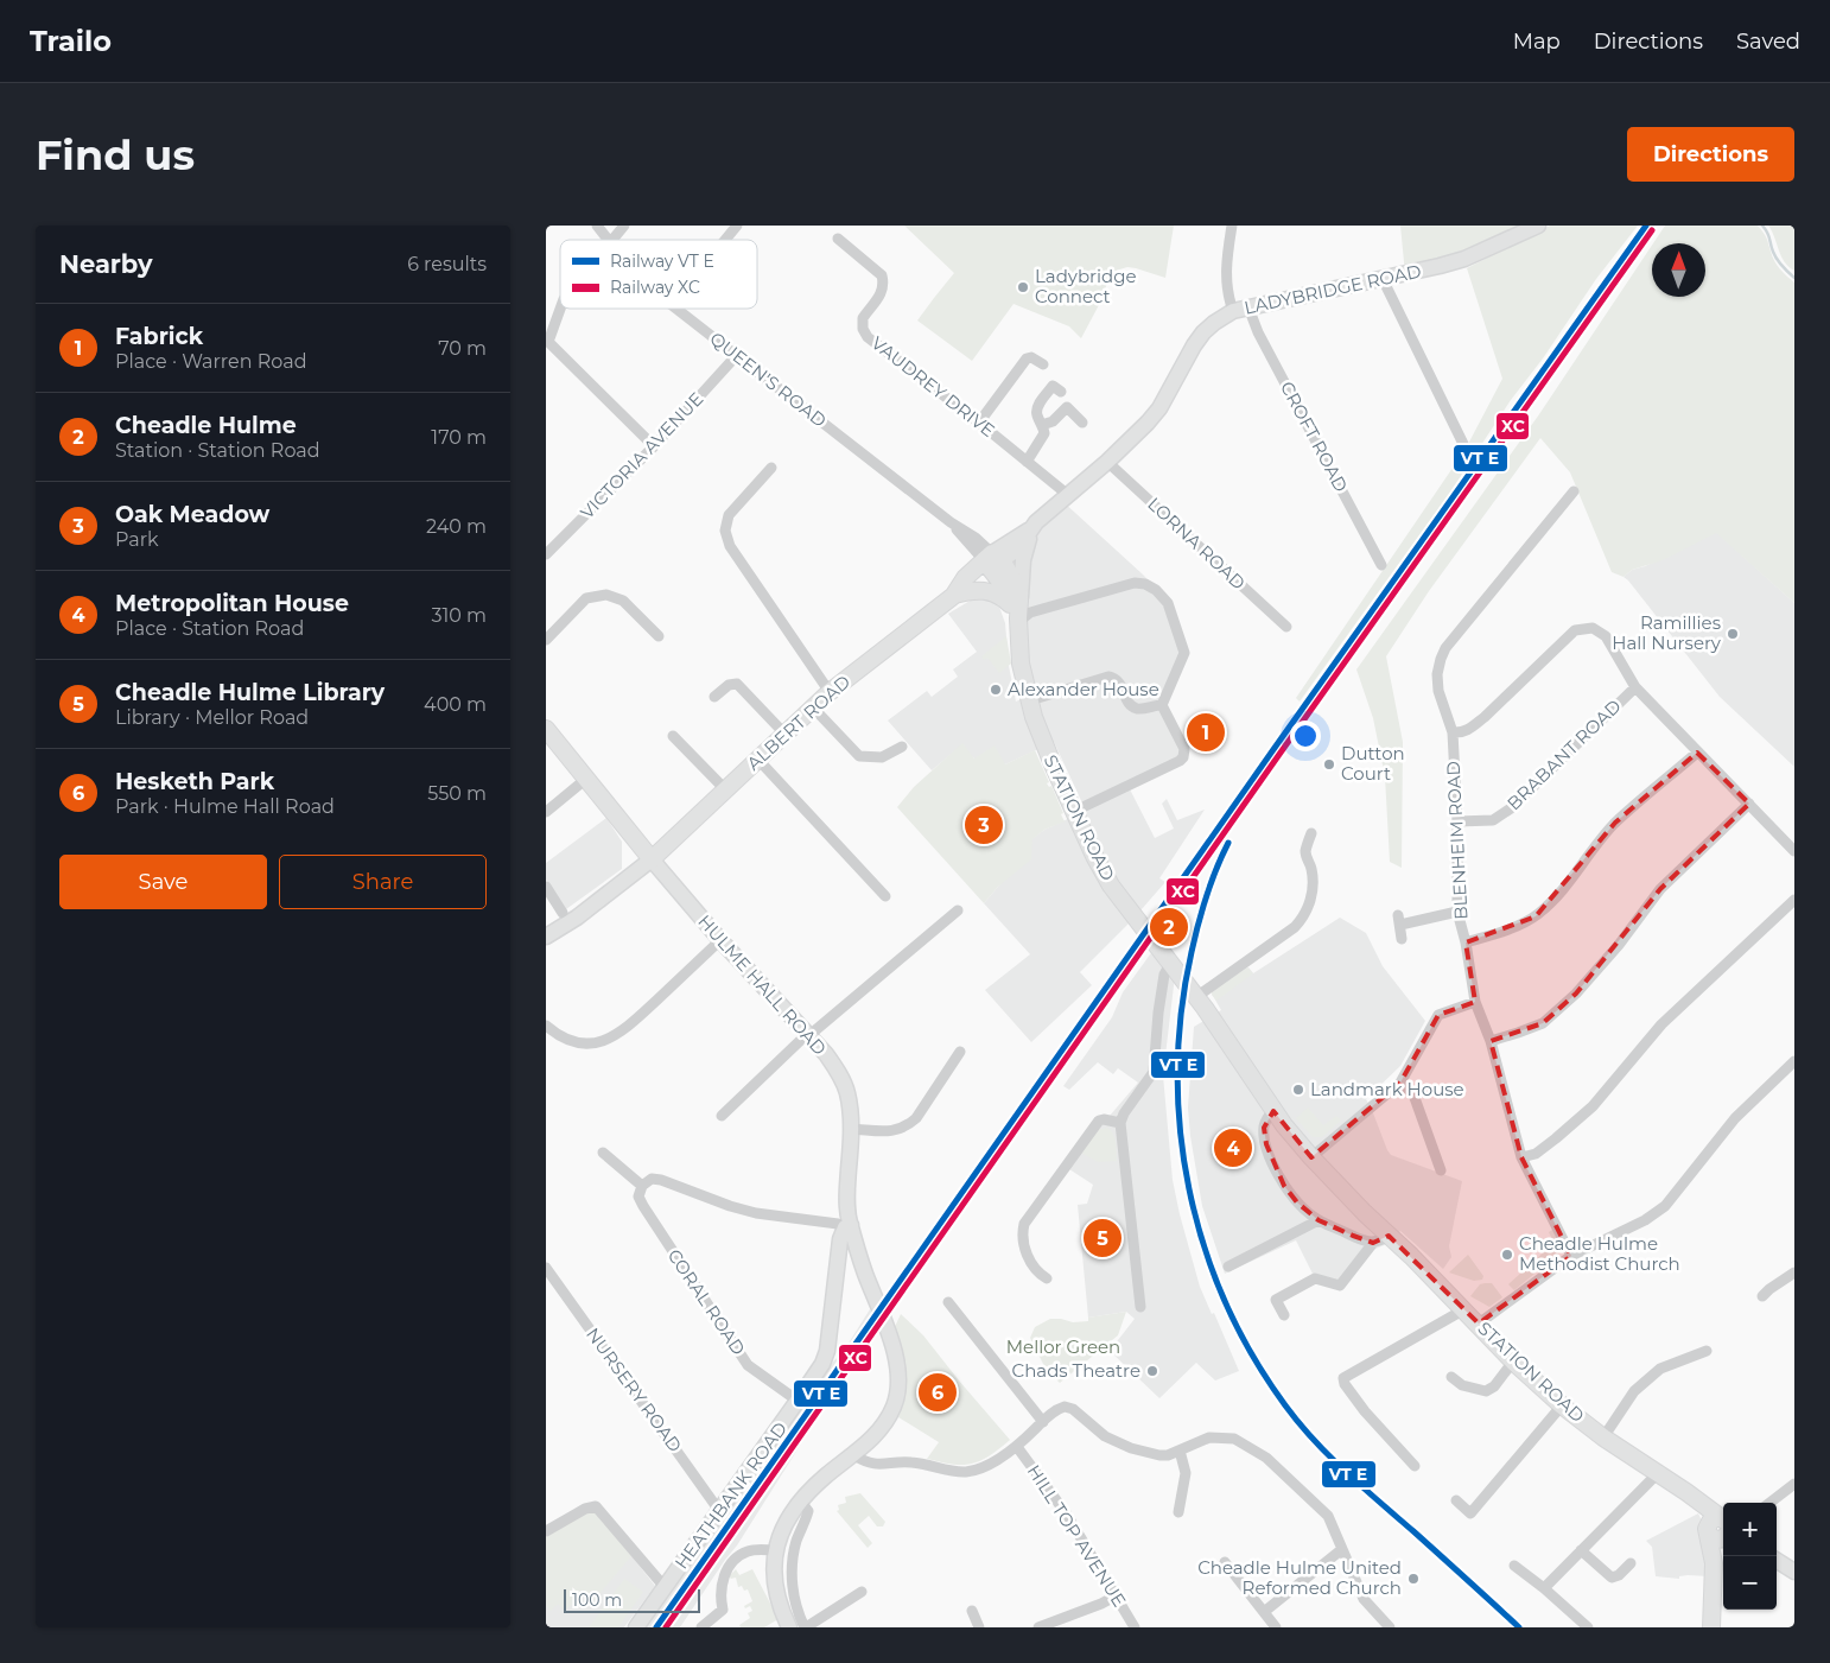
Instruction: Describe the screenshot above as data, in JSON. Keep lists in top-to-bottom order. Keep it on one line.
{"streets":{"main road":["ALBERT ROAD","STATION ROAD"],"street":["LADYBRIDGE ROAD","QUEEN'S ROAD","VAUDREY DRIVE","CROFT ROAD","VICTORIA AVENUE","LORNA ROAD","BRABANT ROAD","BLENHEIM ROAD","HULME HALL ROAD","CORAL ROAD","NURSERY ROAD","HEATHBANK ROAD","HILL TOP AVENUE"]},"crossings":[["LADYBRIDGE ROAD","VAUDREY DRIVE"],["LADYBRIDGE ROAD","CROFT ROAD"],["LADYBRIDGE ROAD","LORNA ROAD"],["LADYBRIDGE ROAD","ALBERT ROAD"],["QUEEN'S ROAD","VICTORIA AVENUE"],["QUEEN'S ROAD","ALBERT ROAD"],["QUEEN'S ROAD","STATION ROAD"],["ALBERT ROAD","STATION ROAD"],["ALBERT ROAD","HULME HALL ROAD"],["BRABANT ROAD","BLENHEIM ROAD"],["HULME HALL ROAD","HEATHBANK ROAD"],["CORAL ROAD","HEATHBANK ROAD"],["NURSERY ROAD","HEATHBANK ROAD"]],"parks":["Mellor Green"],"places":["Ladybridge Connect","Ramillies Hall Nursery","Alexander House","Dutton Court","Landmark House","Cheadle Hulme Methodist Church","Chads Theatre","Cheadle Hulme United Reformed Church"],"lines":["rail line XC"],"legend":["Railway VT E","Railway XC"],"scale_bar":"100 m","north":"top","page":{"header":"Trailo","nav":["Map","Directions","Saved"],"buttons":["Directions",["Save","Share"]],"title":"Find us","heading":["Nearby","6 results"],"list":[{"mark":"1","name":"Fabrick","note":"Place · Warren Road","value":"70 m"},{"mark":"2","name":"Cheadle Hulme","note":"Station · Station Road","value":"170 m"},{"mark":"3","name":"Oak Meadow","note":"Park","value":"240 m"},{"mark":"4","name":"Metropolitan House","note":"Place · Station Road","value":"310 m"},{"mark":"5","name":"Cheadle Hulme Library","note":"Library · Mellor Road","value":"400 m"},{"mark":"6","name":"Hesketh Park","note":"Park · Hulme Hall Road","value":"550 m"}],"pins":["1","3","2","4","5","6"],"map_buttons":["+","−"],"scale":"100 m"}}
